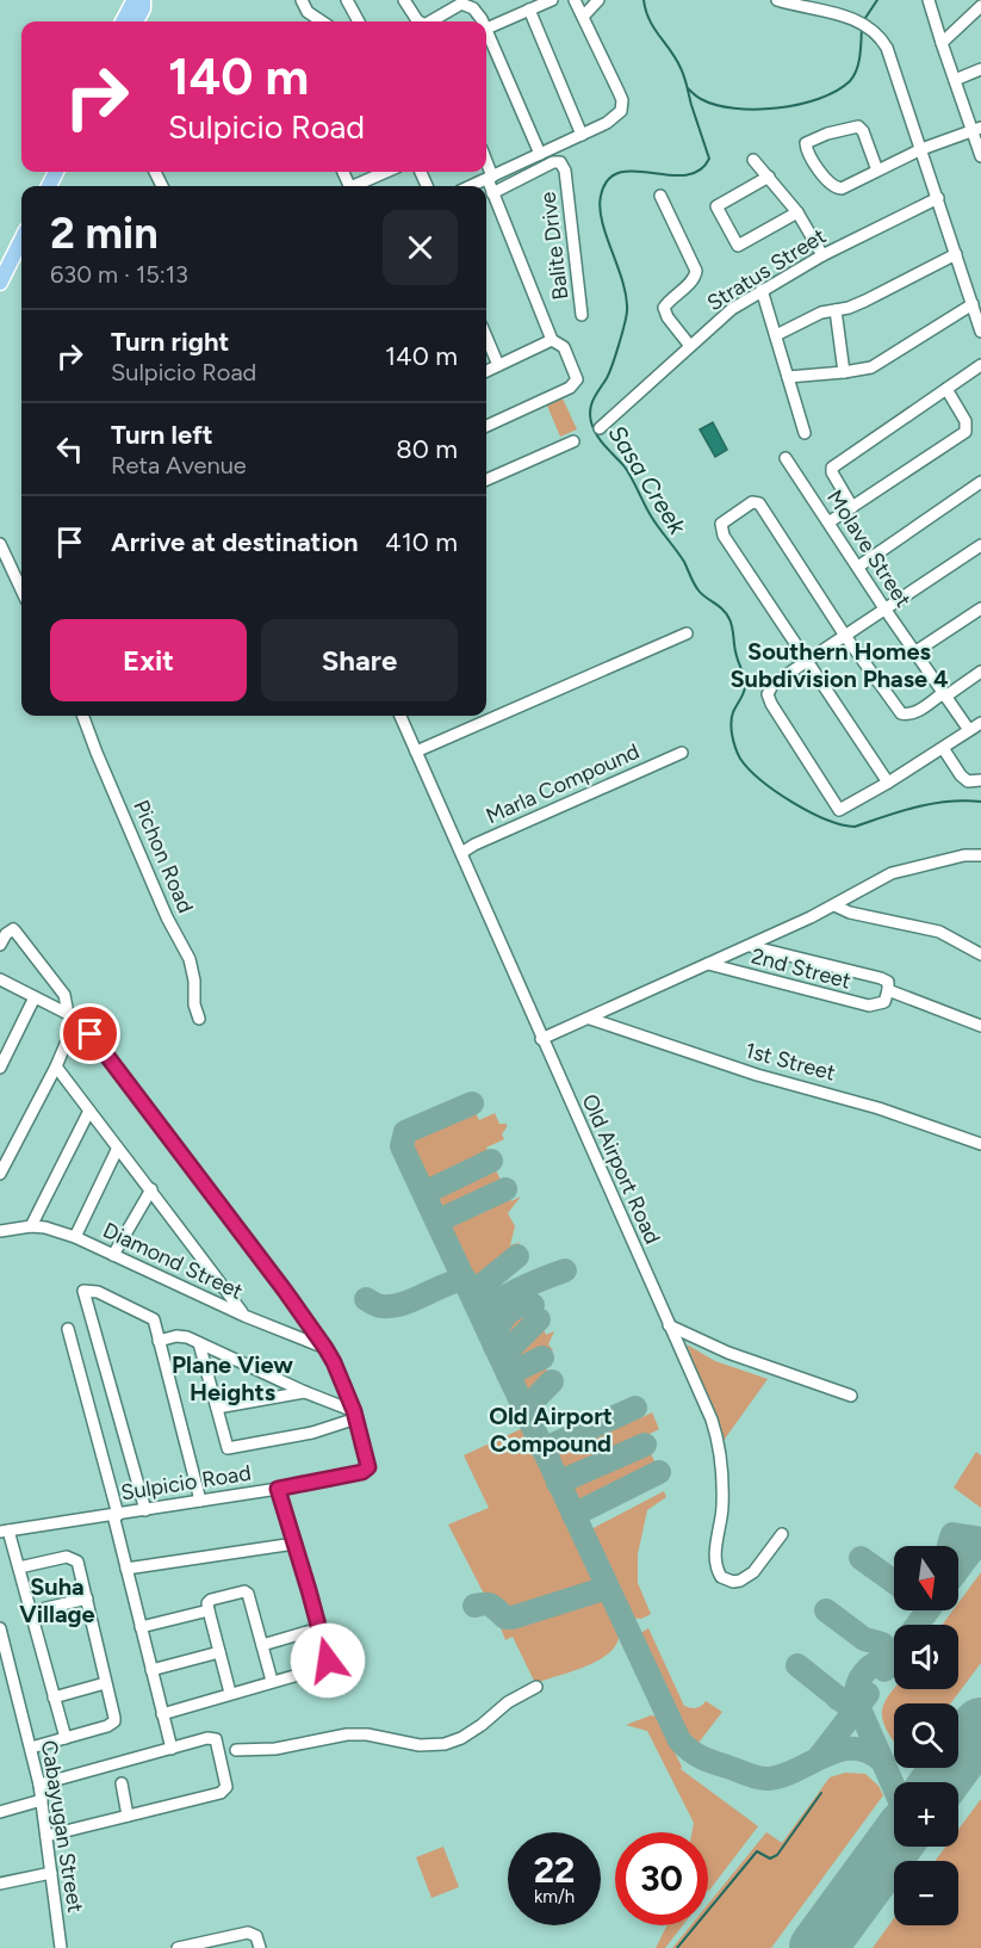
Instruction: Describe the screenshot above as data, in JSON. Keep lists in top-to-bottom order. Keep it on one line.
{"streets":{"street":["Balite Drive","Stratus Street","Molave Street","Marla Compound","Pichon Road","2nd Street","1st Street","Old Airport Road","Diamond Street","Sulpicio Road","Cabayugan Street"]},"crossings":[["Marla Compound","Old Airport Road"]],"districts":["Southern Homes Subdivision Phase 4","Plane View Heights","Old Airport Compound","Suha Village"],"water":["Sasa Creek"],"north":"bottom","page":{"turn":["140 m","Sulpicio Road"],"heading":["2 min","630 m · 15:13"],"list":[{"name":"Turn right","note":"Sulpicio Road","value":"140 m"},{"name":"Turn left","note":"Reta Avenue","value":"80 m"},{"name":"Arrive at destination","value":"410 m"}],"buttons":["Exit","Share"],"map_buttons":["+","−"],"speed":"22 km/h","limit":"30"}}
